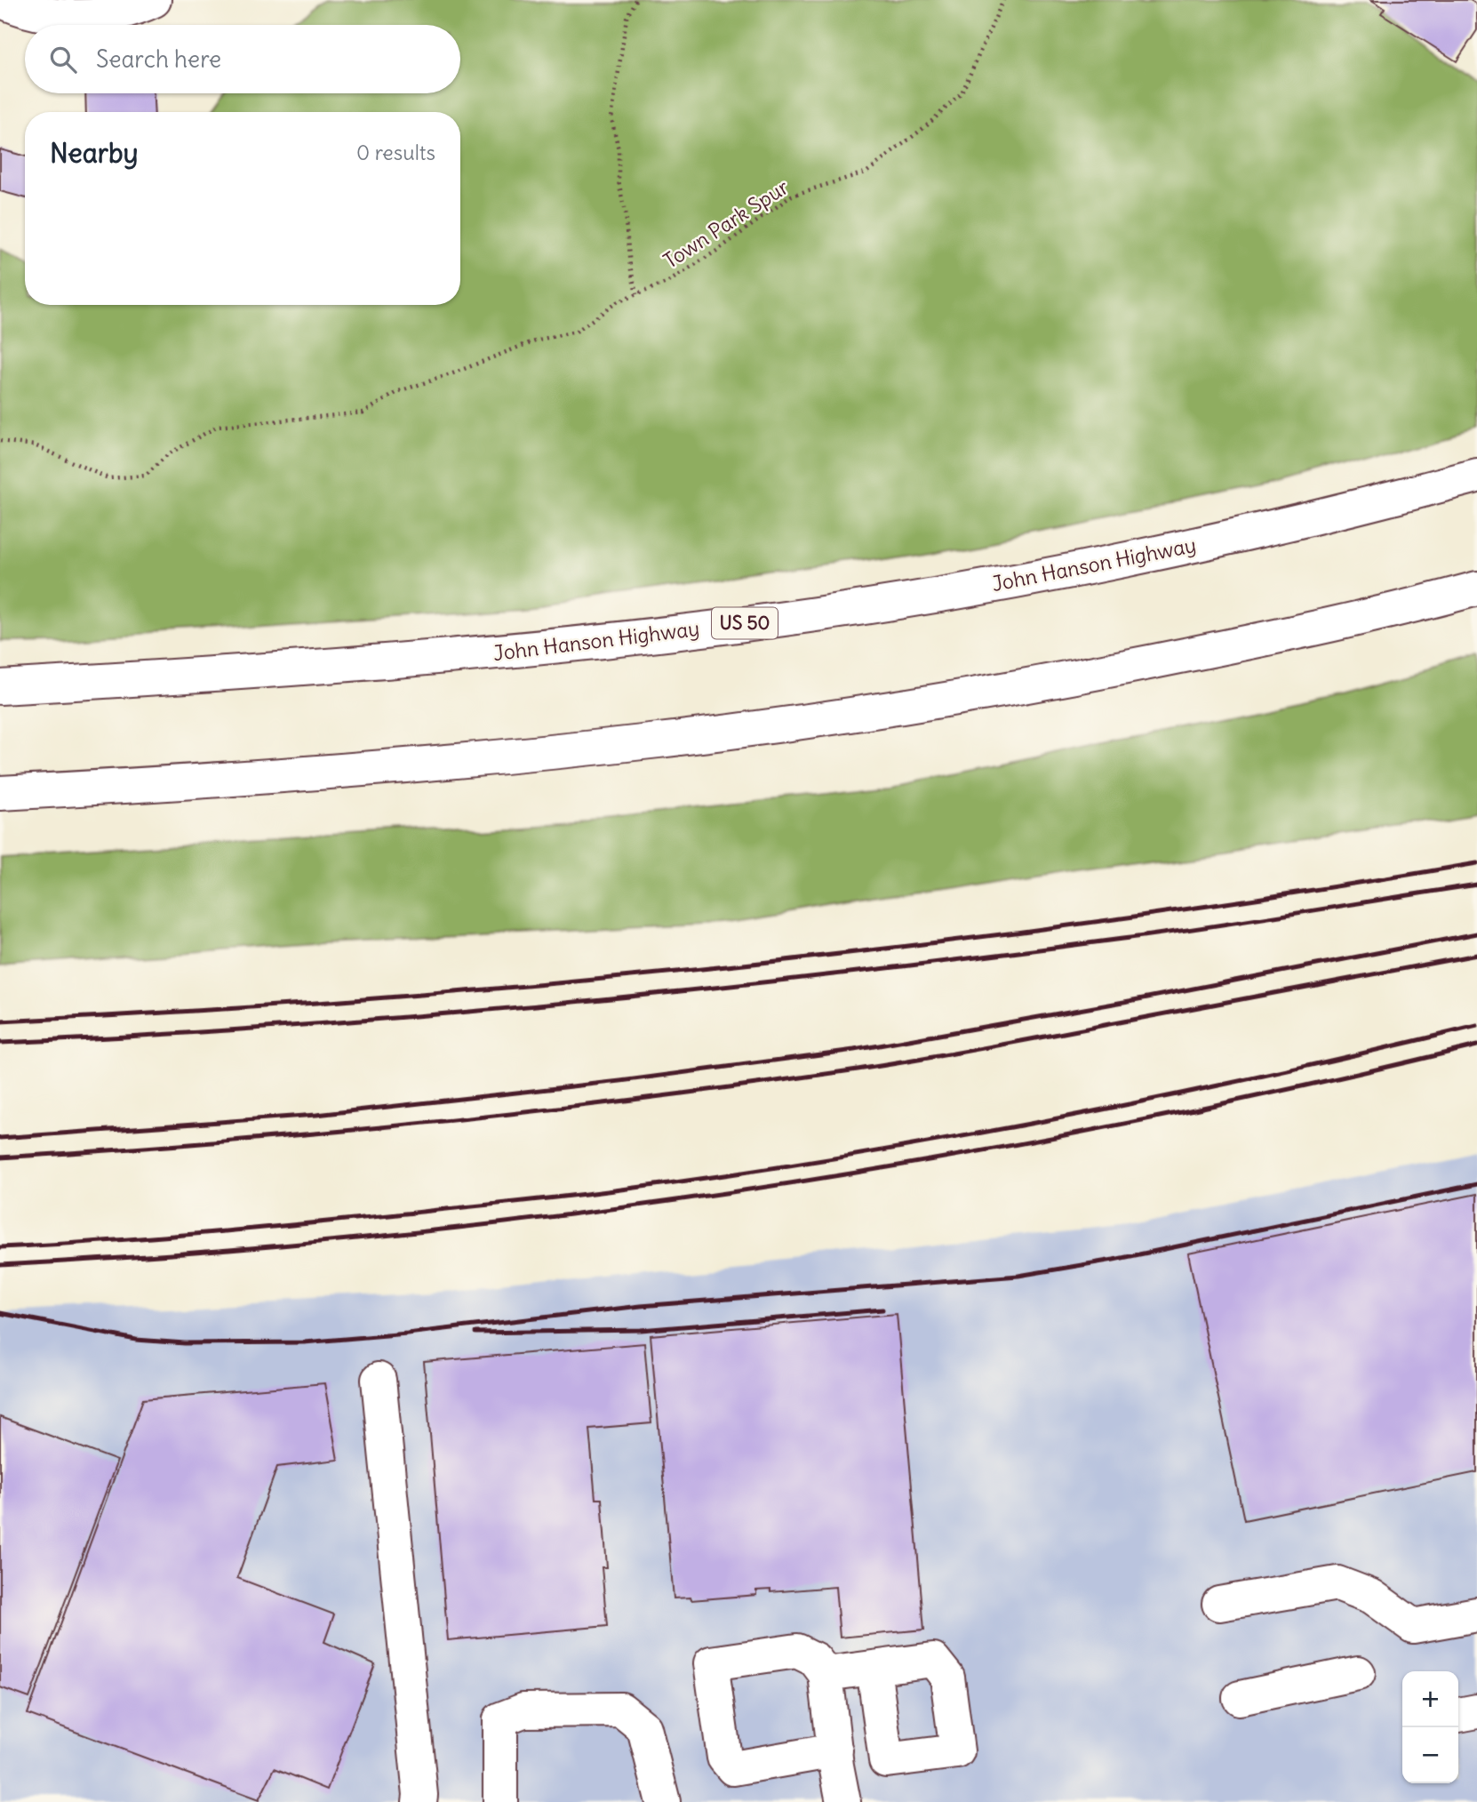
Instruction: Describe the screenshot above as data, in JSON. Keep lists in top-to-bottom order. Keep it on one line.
{"streets":{"main road":["John Hanson Highway","US 50"],"path":["Town Park Spur"]},"page":{"search":"Search here","heading":["Nearby","0 results"],"map_buttons":["+","−"]}}
